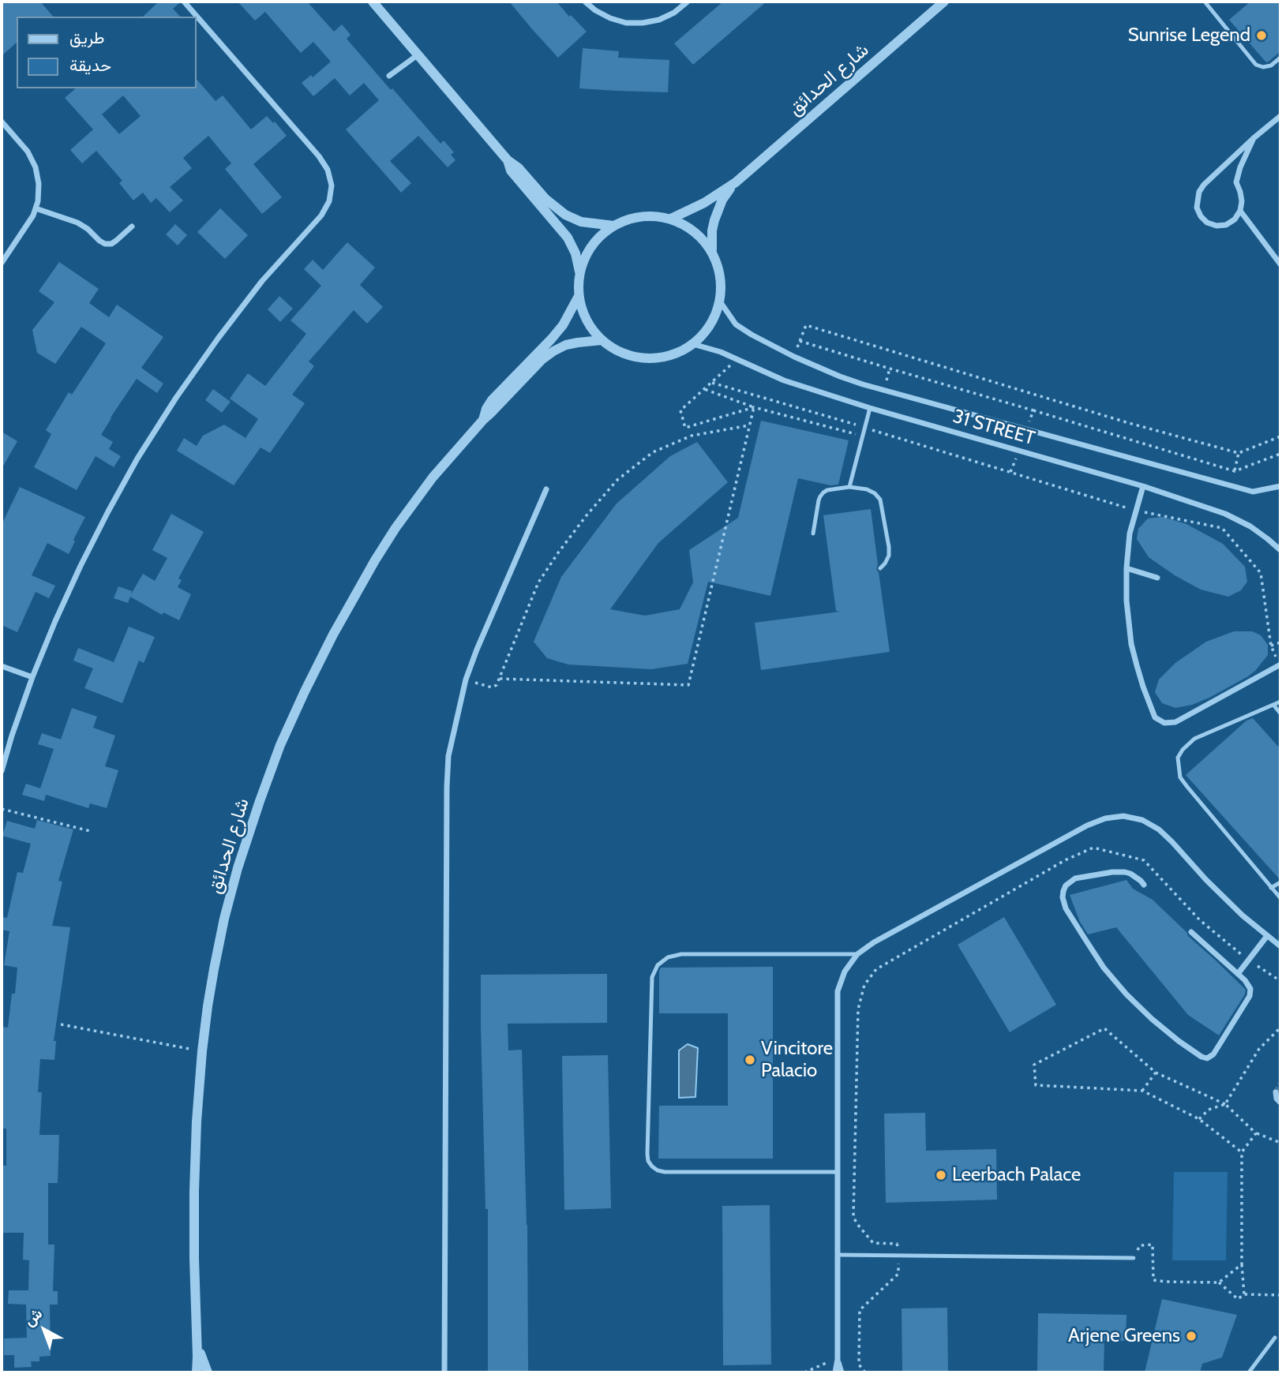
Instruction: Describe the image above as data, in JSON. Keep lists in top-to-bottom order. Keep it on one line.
{"streets":{"street":["شارع الحدائق","31 STREET"]},"places":["Sunrise Legend","Vincitore Palacio","Leerbach Palace","Arjene Greens"],"legend":["طريق","حديقة"],"north":"top left"}
